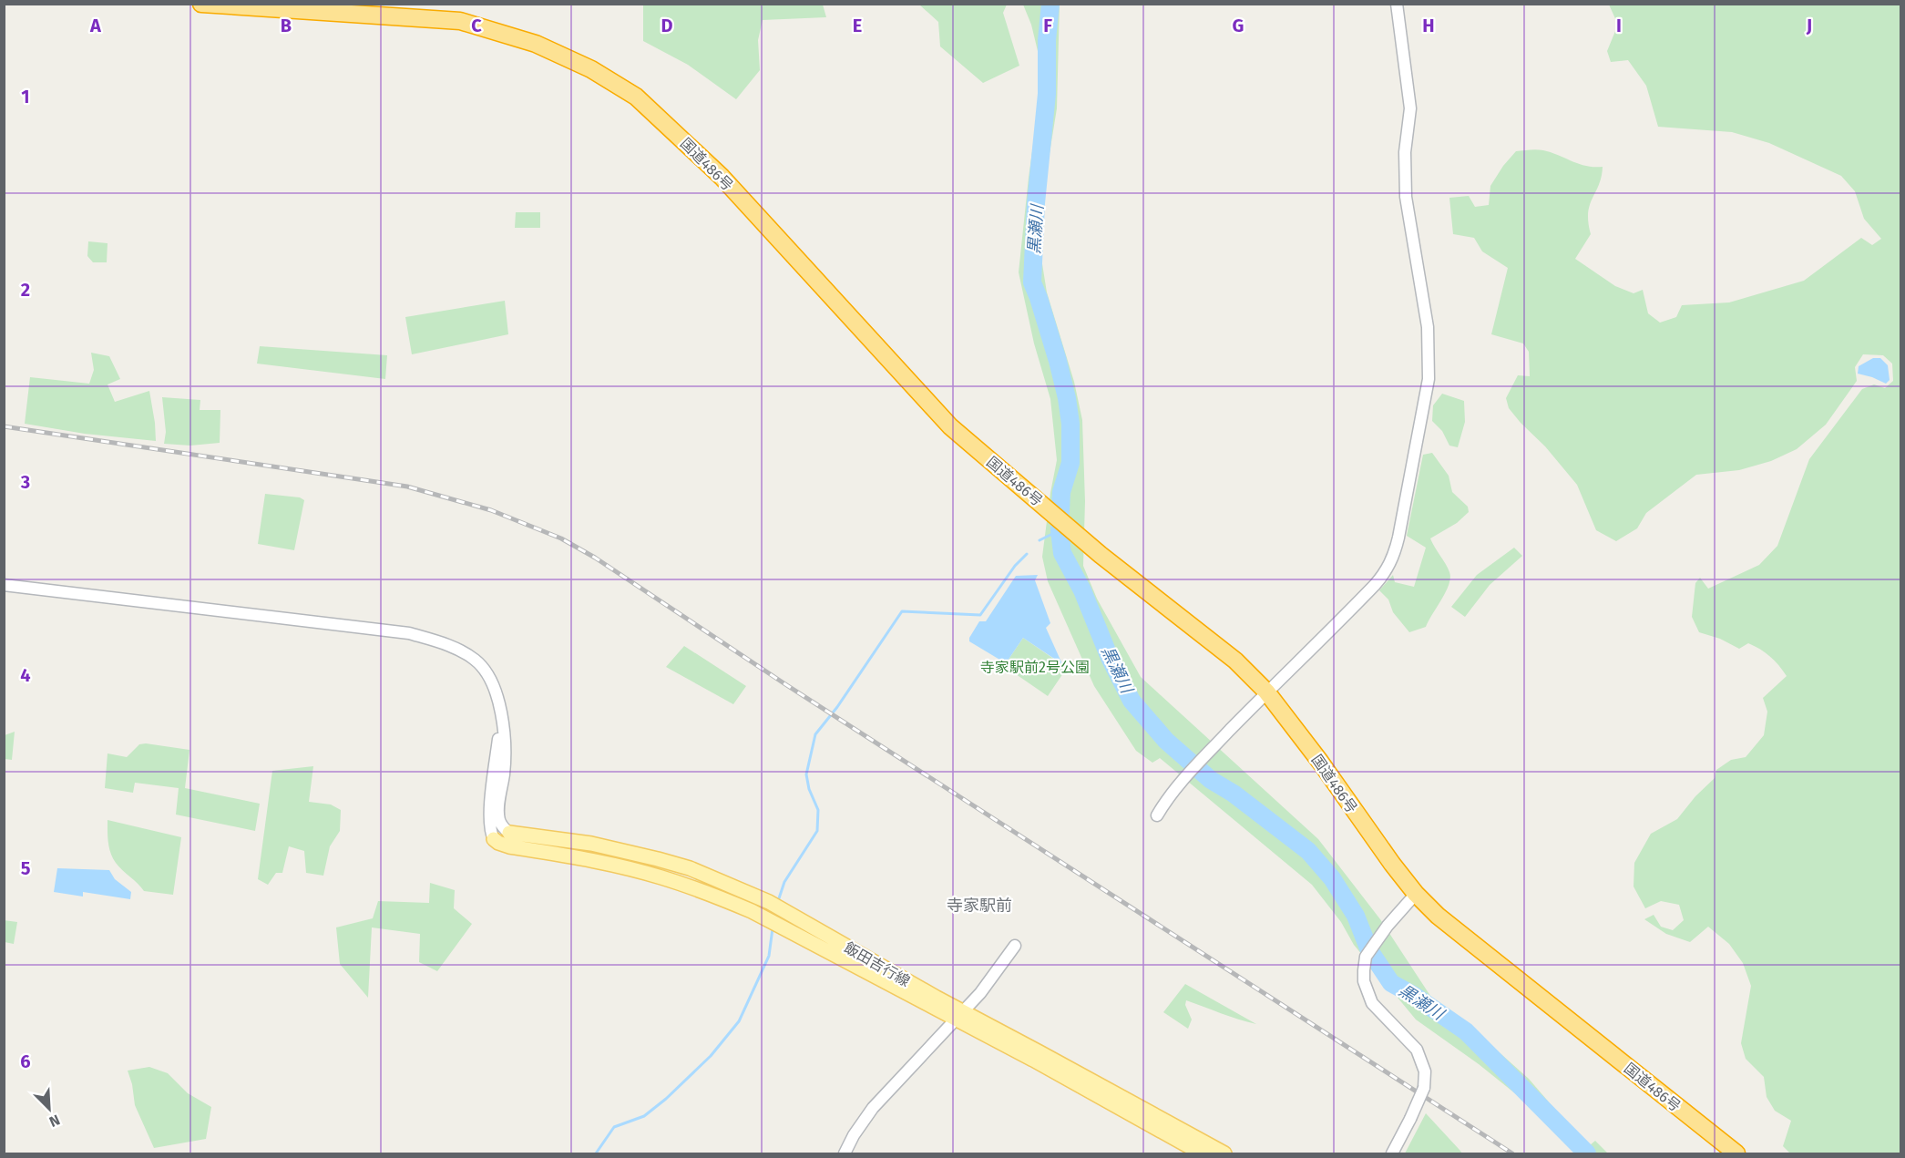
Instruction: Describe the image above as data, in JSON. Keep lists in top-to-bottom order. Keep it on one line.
{"streets":{"highway":["国道486号"],"main road":["飯田吉行線"]},"districts":["寺家駅前"],"water":["黒瀬川"],"parks":["寺家駅前2号公園"],"north":"bottom right","grid":{"columns":["A","B","C","D","E","F","G","H","I","J"],"rows":["1","2","3","4","5","6"]}}
